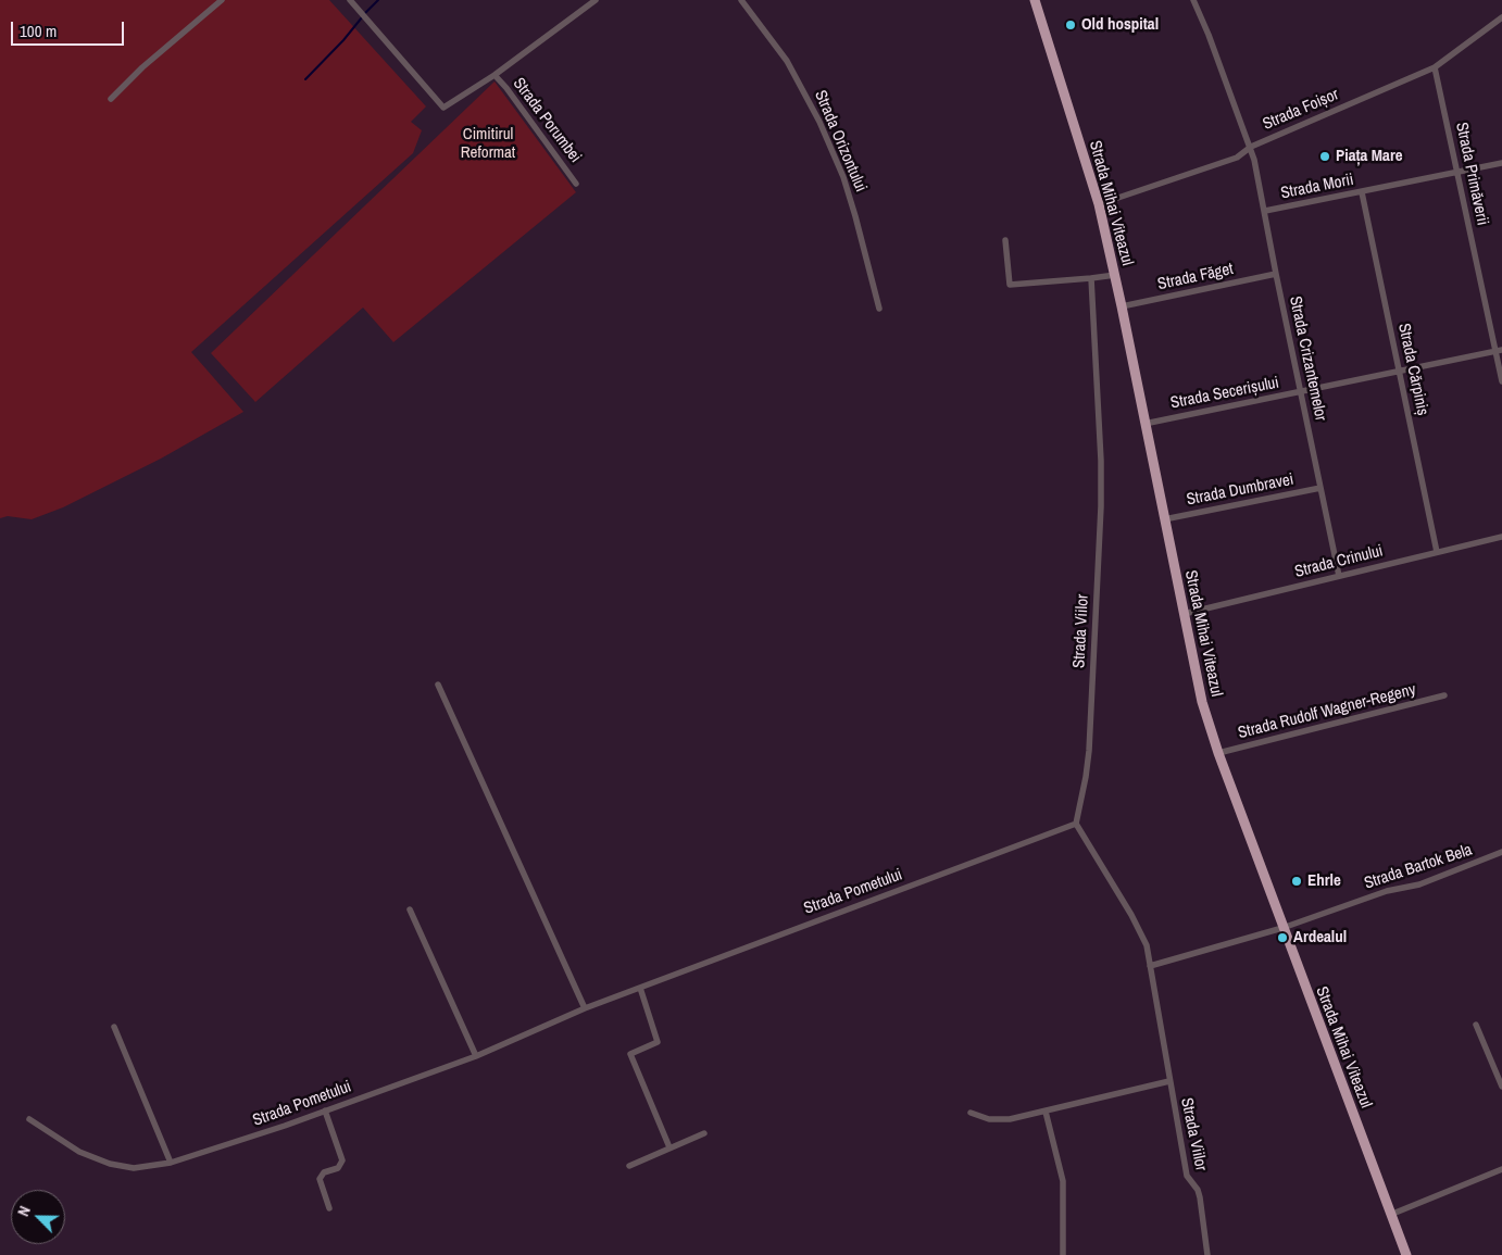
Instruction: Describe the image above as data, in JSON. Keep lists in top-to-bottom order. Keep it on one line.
{"streets":{"highway":["Strada Mihai Viteazul"],"street":["Strada Foișor","Strada Porumbei","Strada Orizontului","Strada Primăverii","Strada Morii","Strada Făget","Strada Crizantemelor","Strada Cărpiniș","Strada Secerișului","Strada Dumbravei","Strada Crinului","Strada Viilor","Strada Rudolf Wagner-Regeny","Strada Bartok Bela","Strada Pometului"]},"crossings":[["Strada Foișor","Strada Primăverii"],["Strada Foișor","Strada Mihai Viteazul"],["Strada Foișor","Strada Crizantemelor"],["Strada Primăverii","Strada Morii"],["Strada Primăverii","Strada Secerișului"],["Strada Morii","Strada Crizantemelor"],["Strada Morii","Strada Cărpiniș"],["Strada Mihai Viteazul","Strada Făget"],["Strada Mihai Viteazul","Strada Secerișului"],["Strada Mihai Viteazul","Strada Dumbravei"],["Strada Mihai Viteazul","Strada Crinului"],["Strada Mihai Viteazul","Strada Rudolf Wagner-Regeny"],["Strada Mihai Viteazul","Strada Bartok Bela"],["Strada Făget","Strada Crizantemelor"],["Strada Crizantemelor","Strada Secerișului"],["Strada Crizantemelor","Strada Dumbravei"],["Strada Crizantemelor","Strada Crinului"],["Strada Cărpiniș","Strada Secerișului"],["Strada Cărpiniș","Strada Crinului"],["Strada Viilor","Strada Pometului"]],"parks":["Cimitirul Reformat"],"places":["Old hospital","Piața Mare","Ehrle","Ardealul"],"scale_bar":"100 m","north":"top left"}
